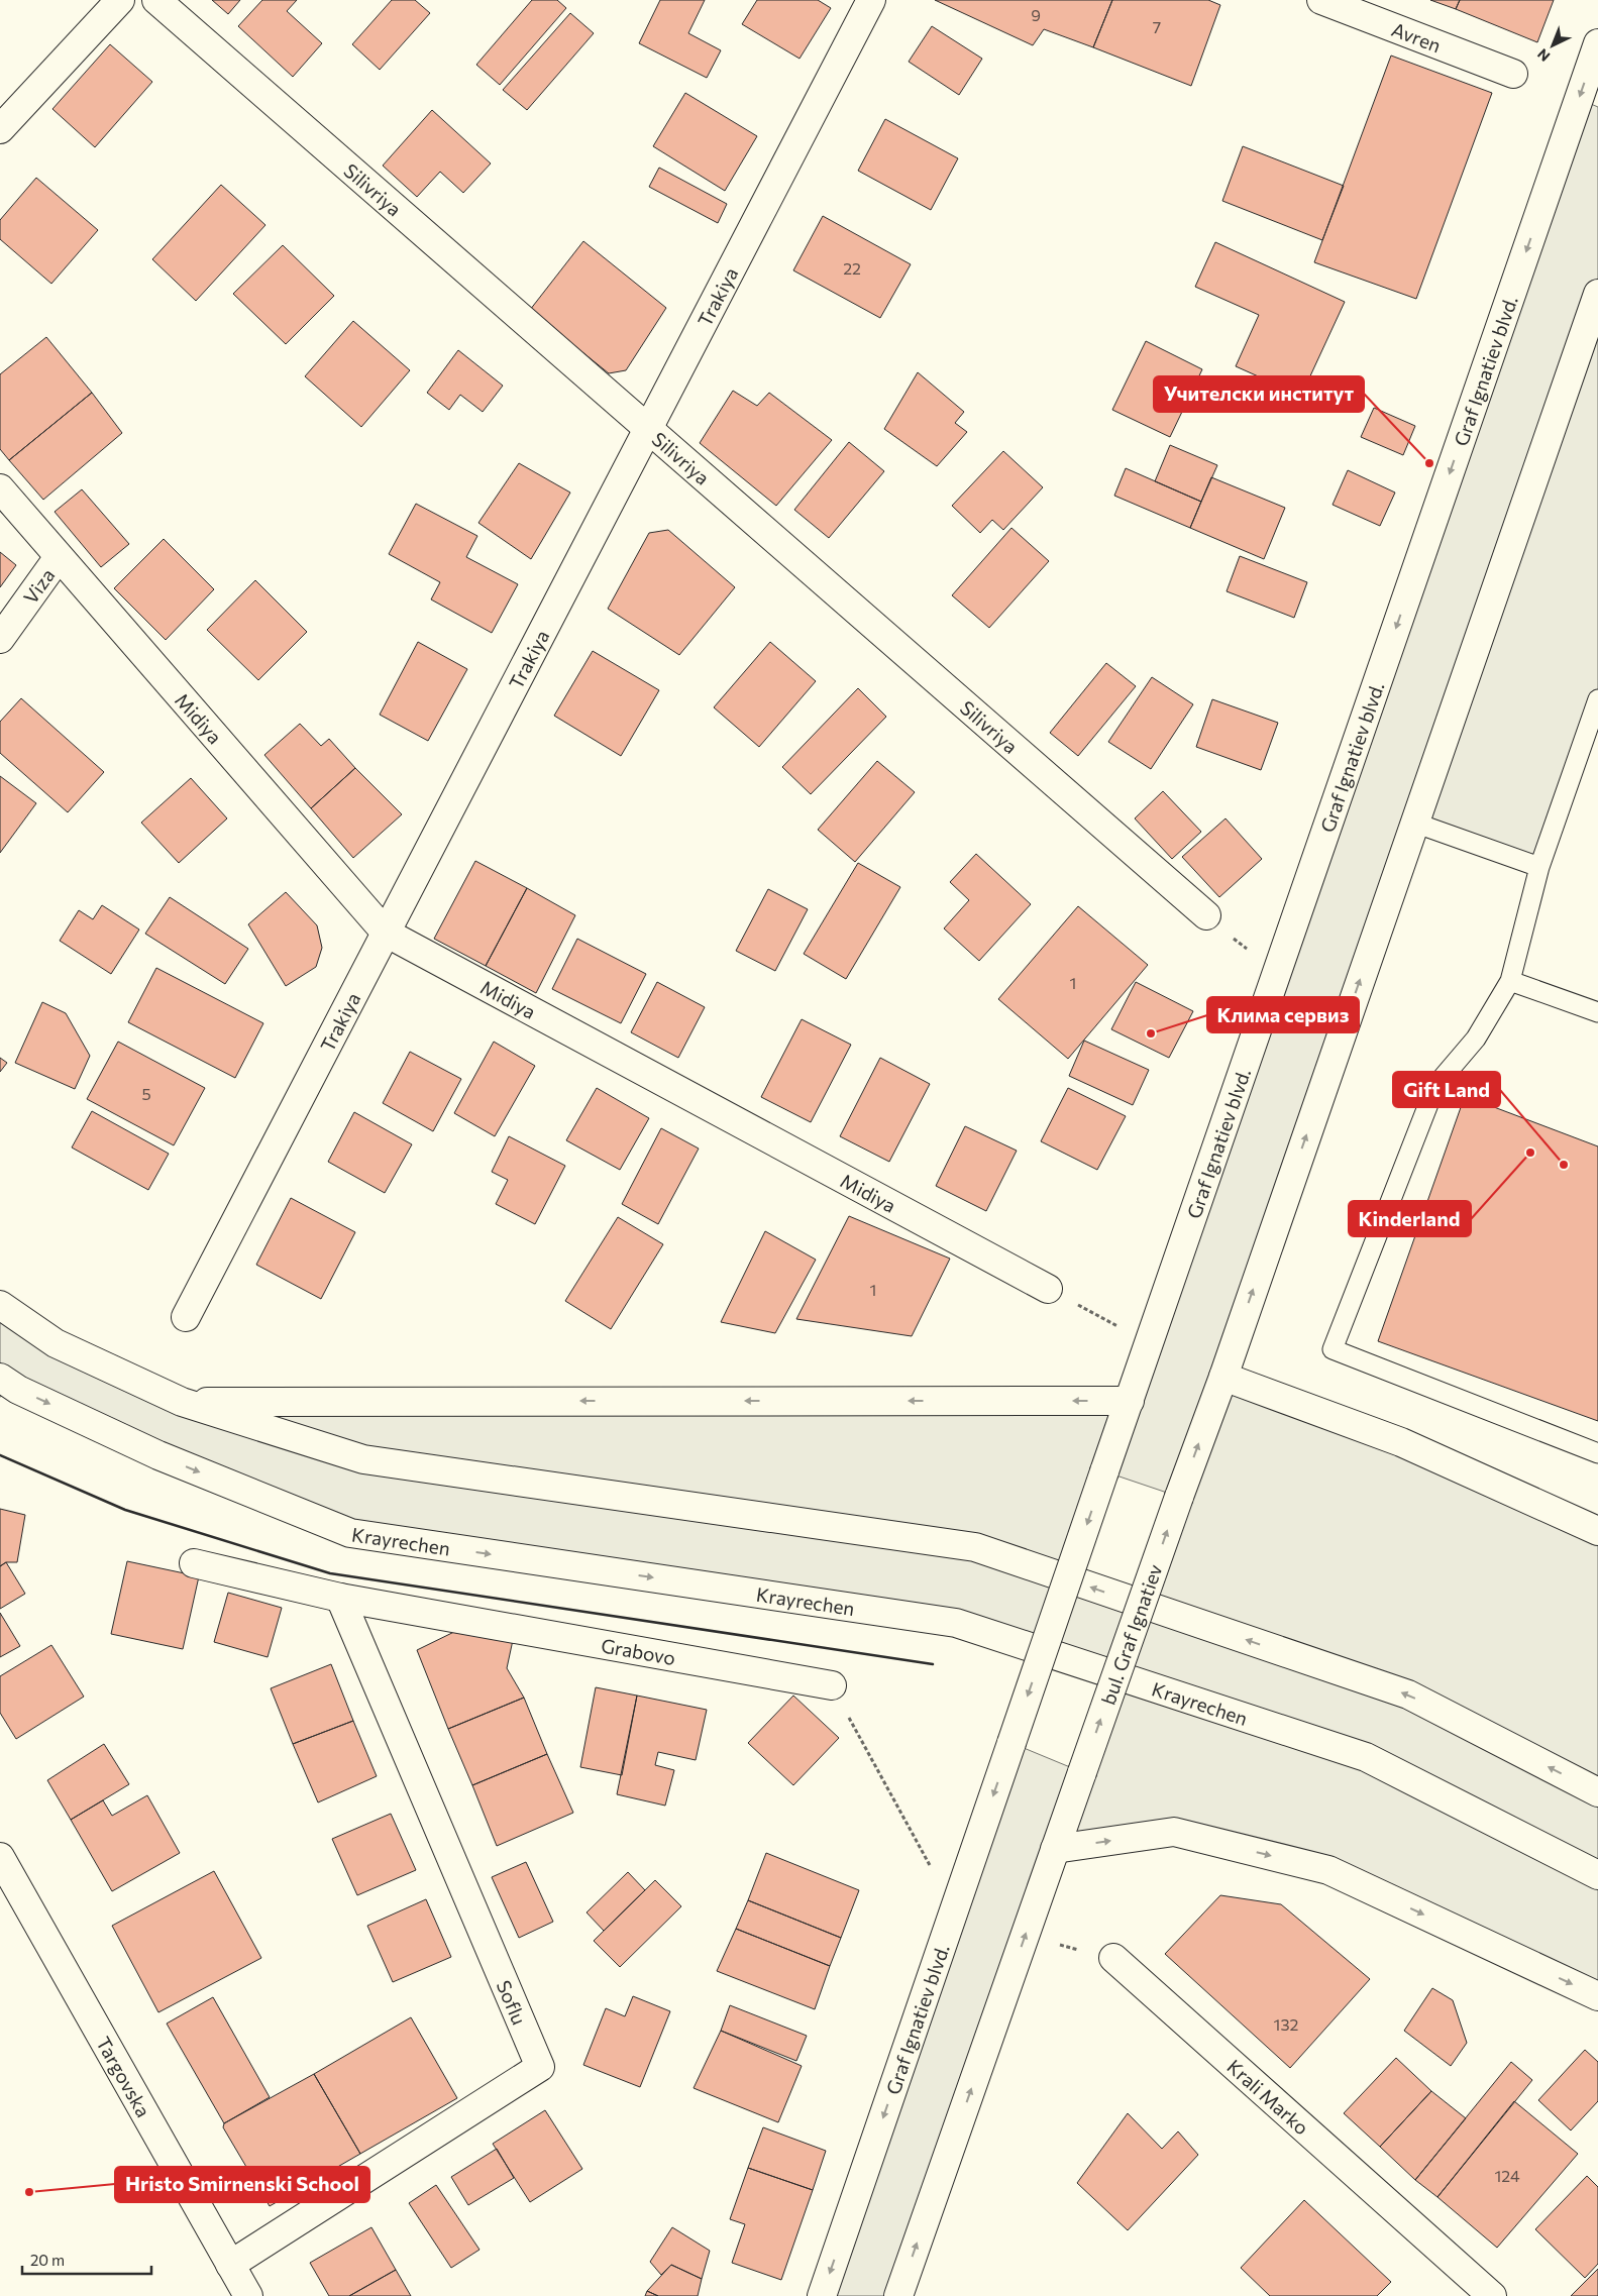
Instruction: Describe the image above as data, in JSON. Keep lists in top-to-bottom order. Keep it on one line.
{"streets":{"street":["Avren","Silivriya","Trakiya","Graf Ignatiev blvd.","Viza","Midiya","Krayrechen","bul. Graf Ignatiev","Grabovo","Soflu","Targovska","Krali Marko"]},"crossings":[["Silivriya","Trakiya"],["Trakiya","Midiya"],["Viza","Midiya"],["Grabovo","Soflu"],["Soflu","Targovska"]],"one_way":["bul. Graf Ignatiev"],"places":["Учителски институт","Клима сервиз","Kinderland","Gift Land","Hristo Smirnenski School"],"house_numbers":["9","7","22","1","5","1","132","124"],"scale_bar":"20 m","north":"bottom left"}
